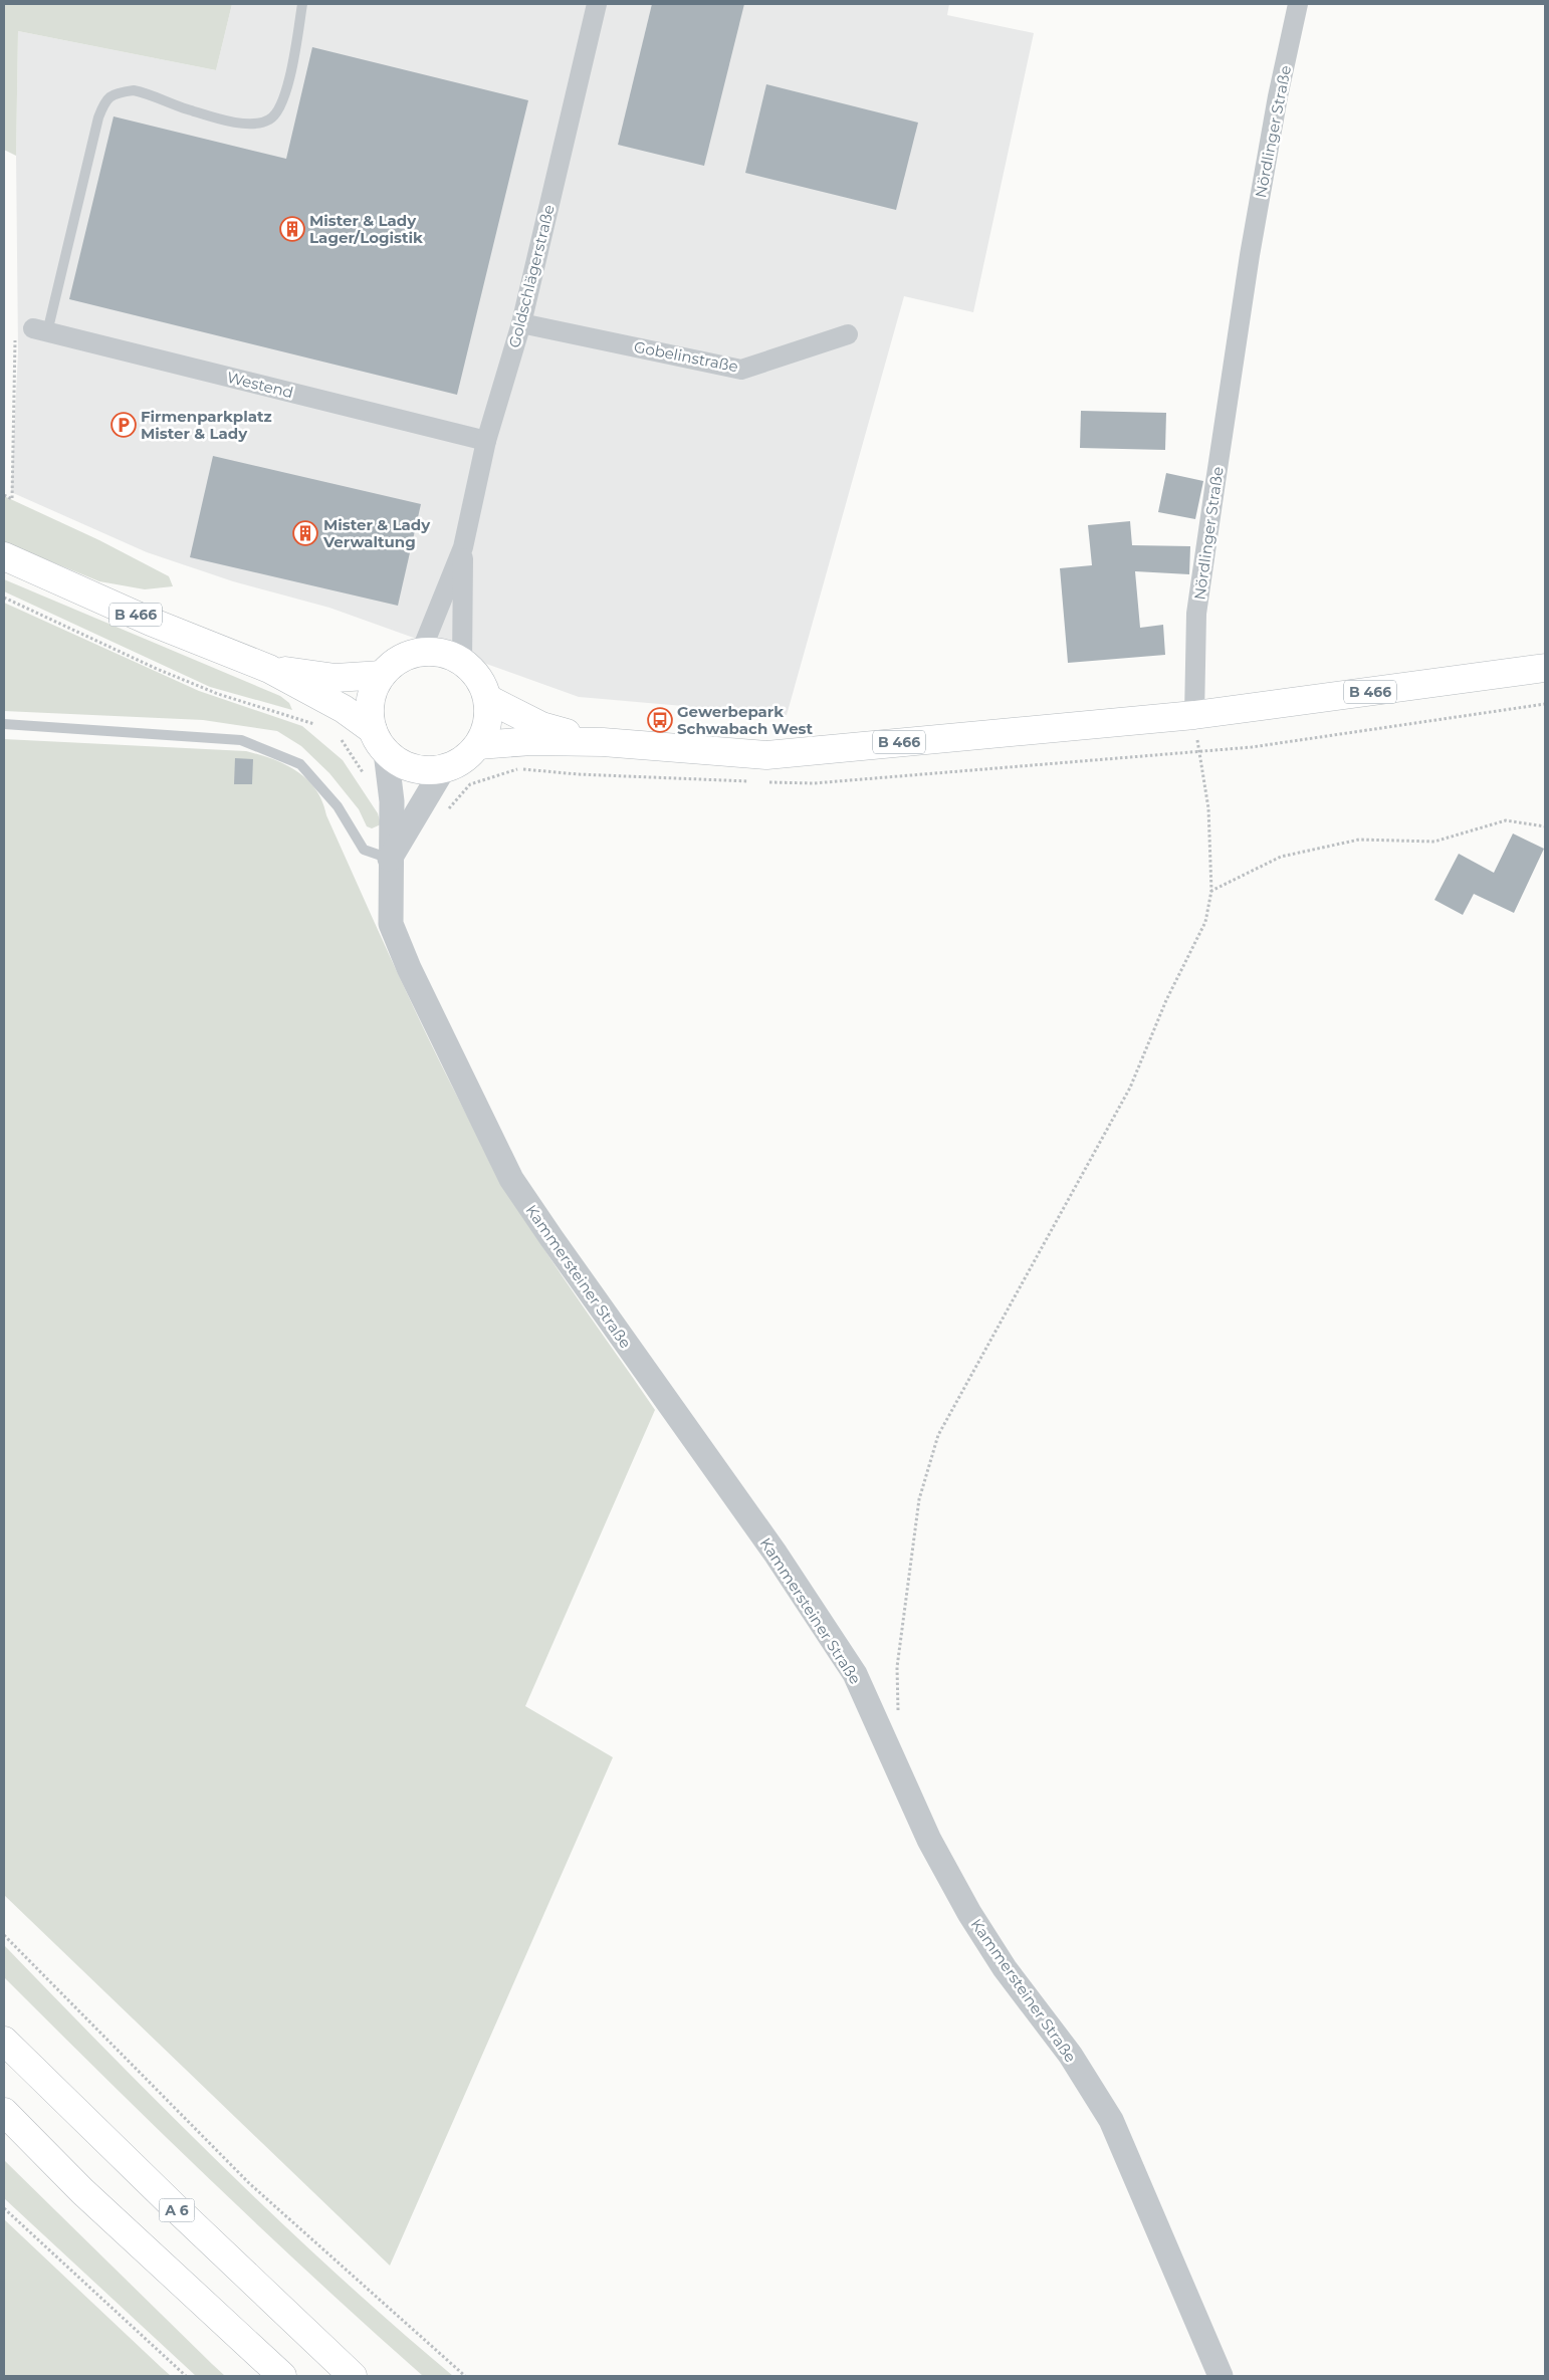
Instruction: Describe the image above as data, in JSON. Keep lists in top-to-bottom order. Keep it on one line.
{"streets":{"main road":["B 466","A 6"],"street":["Nördlinger Straße","Goldschlägerstraße","Gobelinstraße","Westend","Kammersteiner Straße"]},"crossings":[["Nördlinger Straße","B 466"],["Goldschlägerstraße","Gobelinstraße"],["Goldschlägerstraße","Westend"],["Goldschlägerstraße","B 466"],["Goldschlägerstraße","Kammersteiner Straße"],["B 466","Kammersteiner Straße"]],"places":{"building":["Mister & Lady Lager/Logistik","Mister & Lady Verwaltung"],"parking":["Firmenparkplatz Mister & Lady"],"bus stop":["Gewerbepark Schwabach West"]}}
